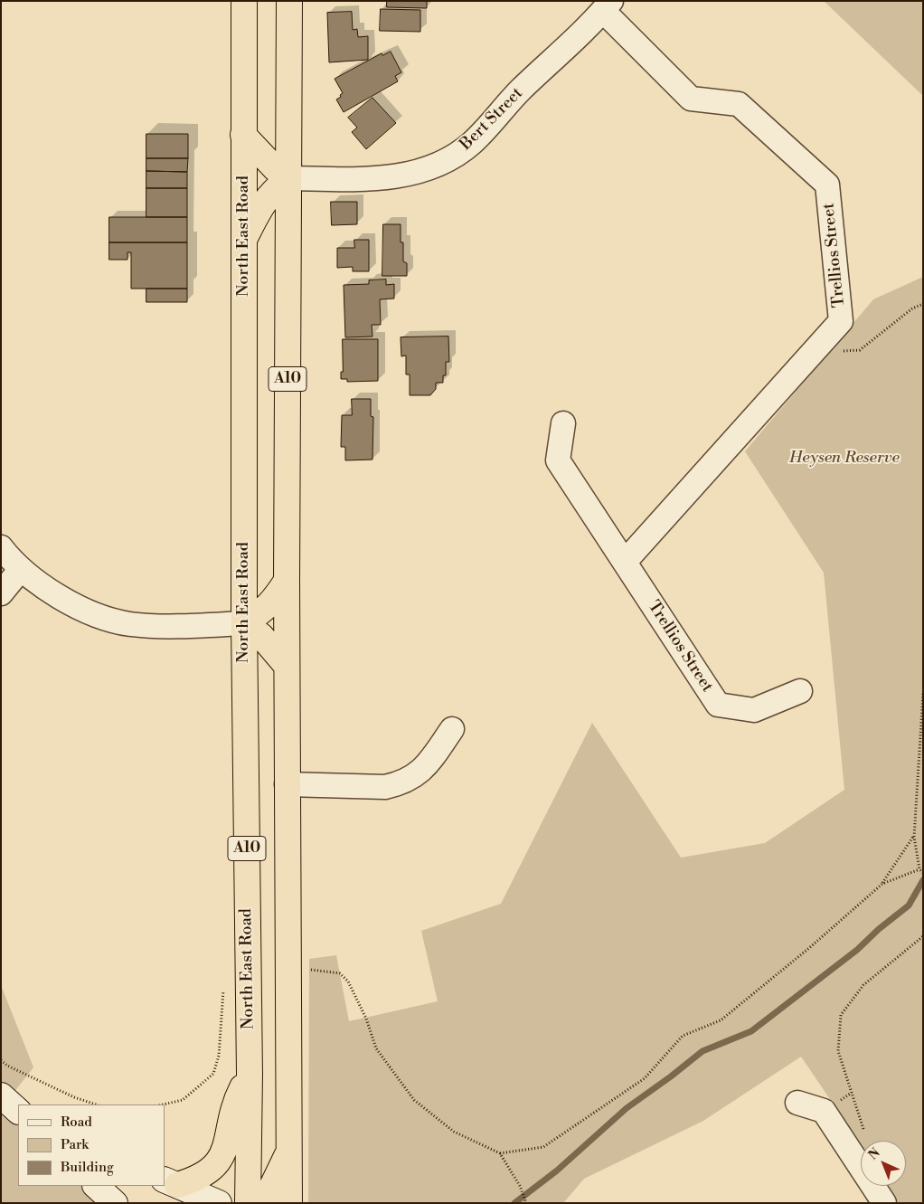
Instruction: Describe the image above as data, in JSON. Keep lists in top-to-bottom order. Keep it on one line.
{"streets":{"highway":["North East Road","A10"],"street":["Bert Street","Trellios Street"]},"crossings":[["Bert Street","Trellios Street"],["Bert Street","A10"]],"parks":["Heysen Reserve"],"legend":["Road","Park","Building"],"north":"top left"}
